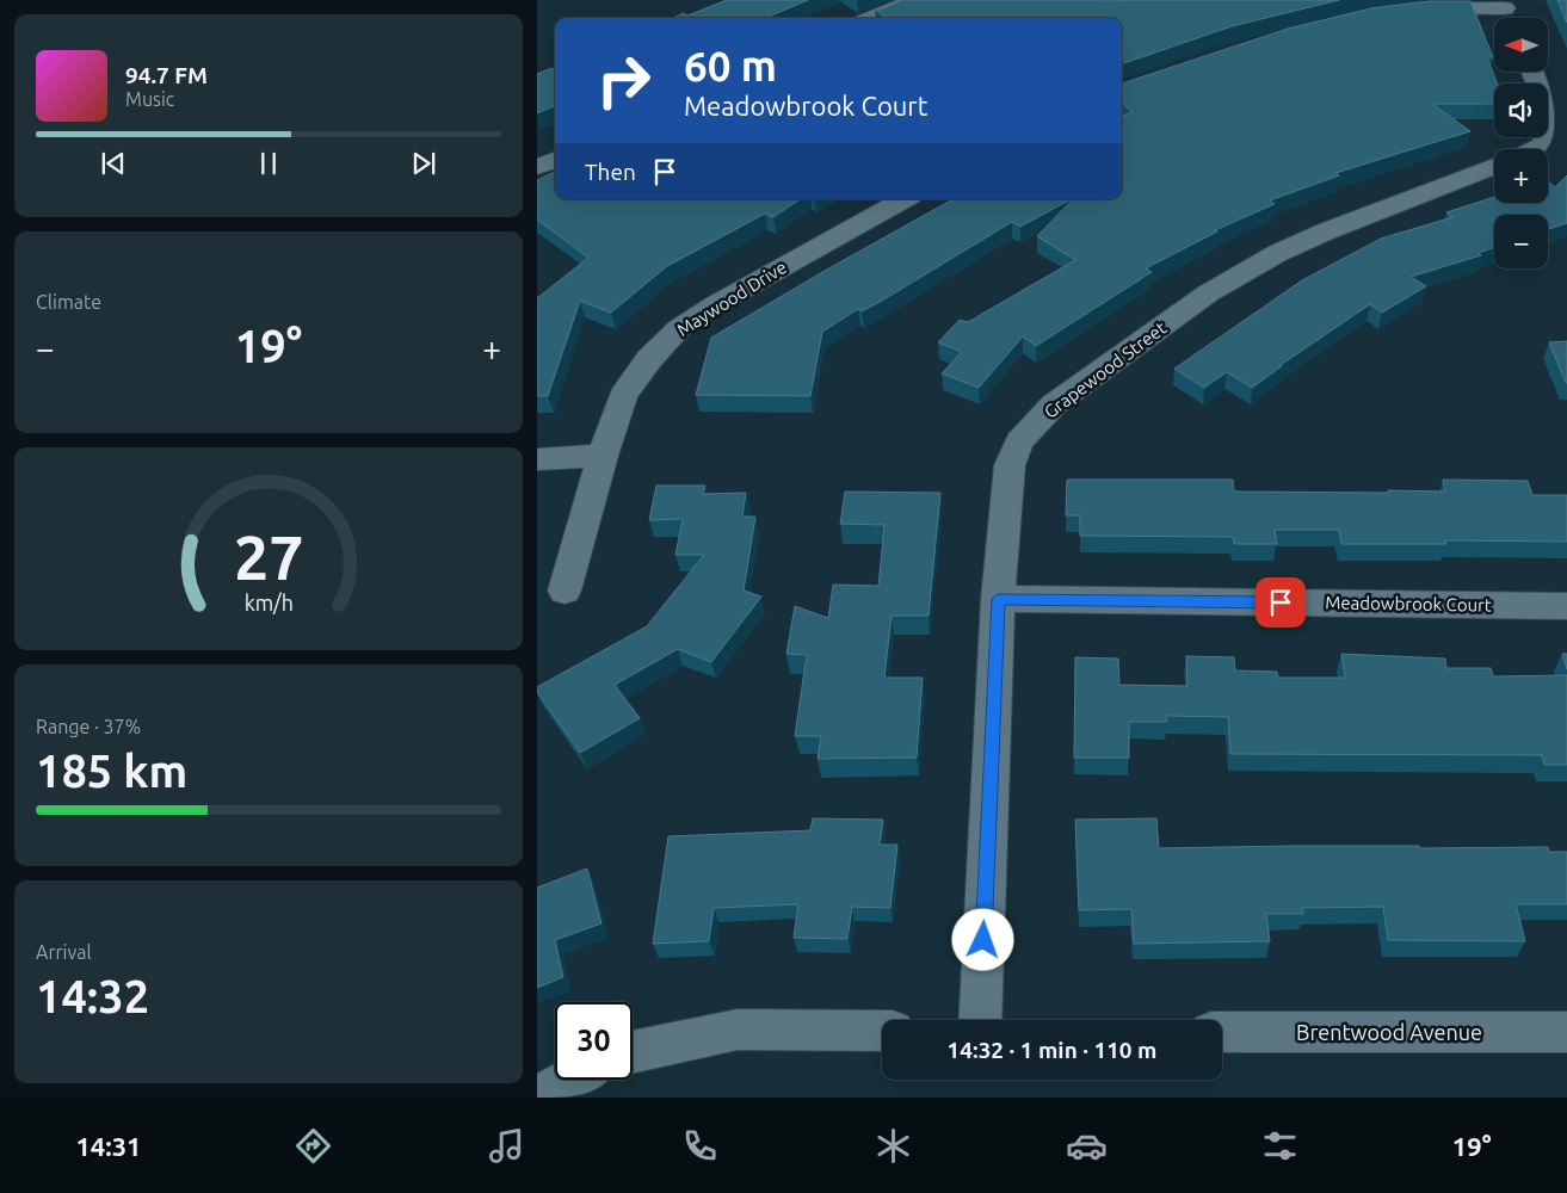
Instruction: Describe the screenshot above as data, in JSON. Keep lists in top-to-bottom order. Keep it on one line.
{"streets":{"street":["Maywood Drive","Grapewood Street","Meadowbrook Court","Brentwood Avenue"]},"crossings":[["Grapewood Street","Meadowbrook Court"]],"north":"left","page":{"map_buttons":["+","−"],"turn":["60 m","Meadowbrook Court"],"song":["94.7 FM","Music"],"then":"Then","tile":["Climate",["Range · 37%","185 km"],["Arrival","14:32"]],"heat":["−","19°","+"],"limit":"30","trip":"14:32 · 1 min · 110 m","tabs":["14:31","19°"],"gauge":["27","km/h"]}}
